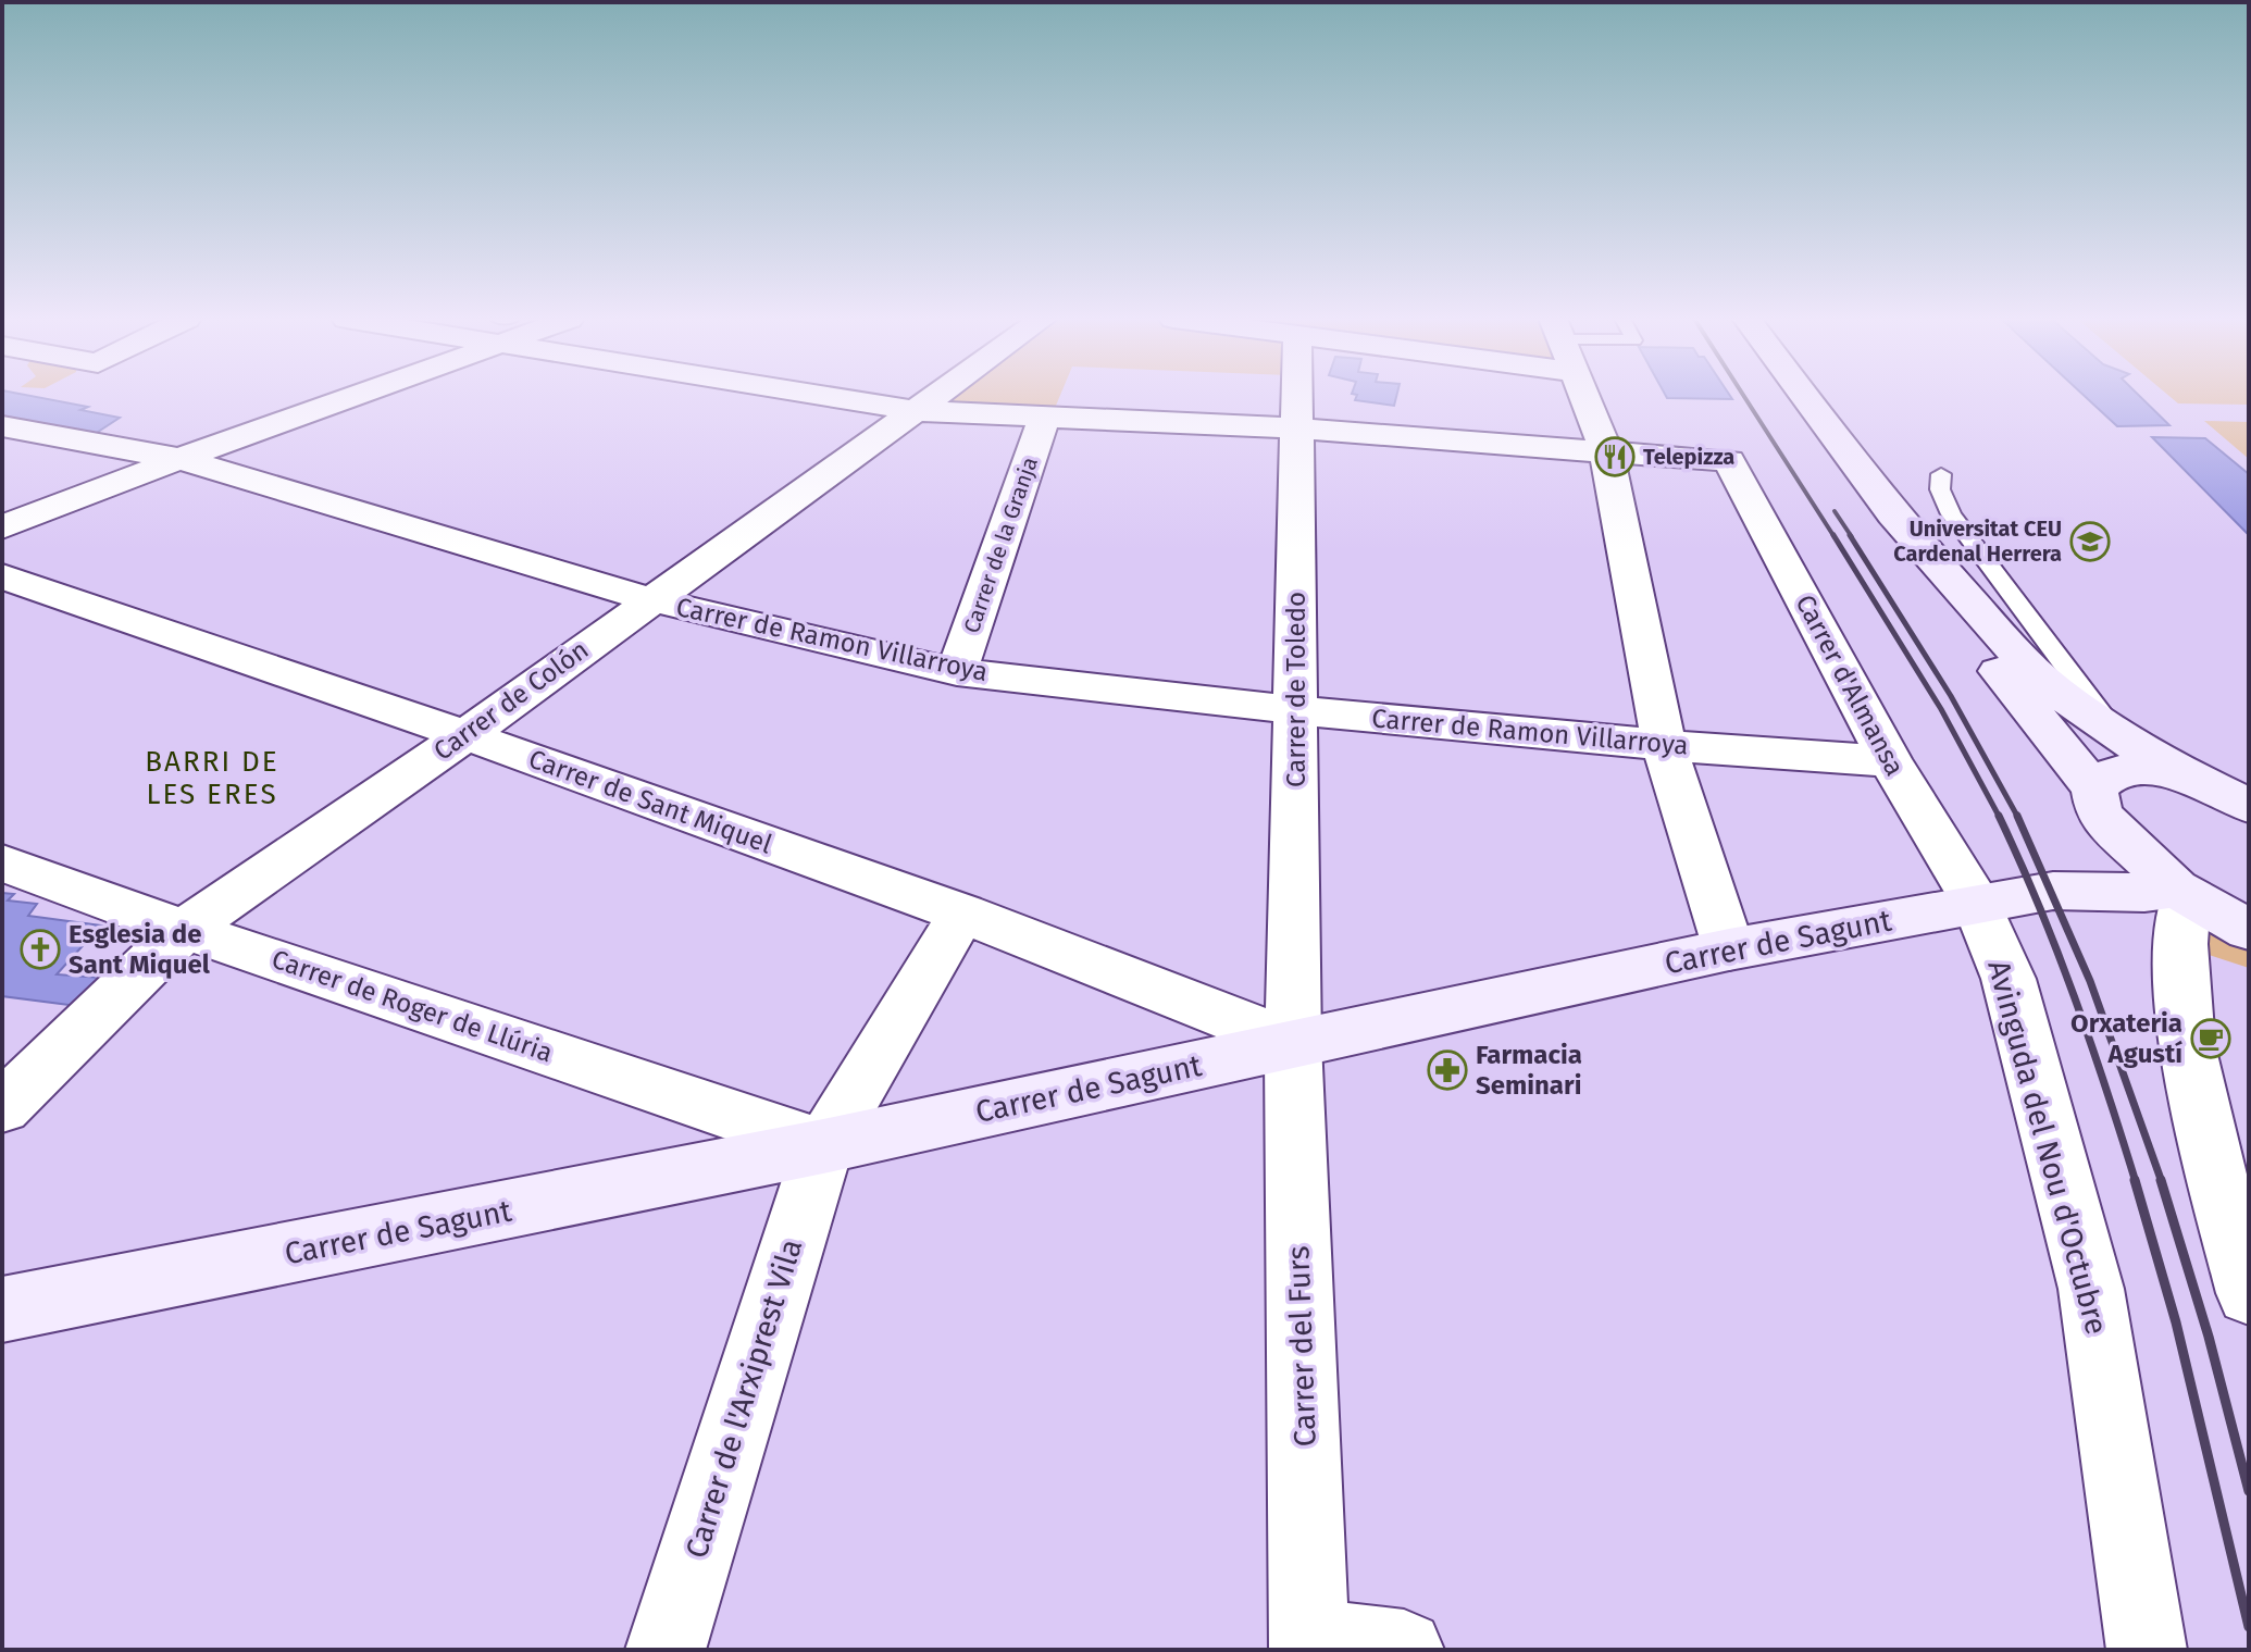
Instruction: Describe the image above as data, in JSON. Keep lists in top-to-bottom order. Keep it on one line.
{"streets":{"street":["Carrer de la Granja","Carrer de Ramon Villarroya","Carrer d'Almansa","Carrer de Toledo","Carrer de Colón","Carrer de Sant Miquel","Carrer de Sagunt","Carrer de Roger de Llúria","Avinguda del Nou d'Octubre","Carrer del Furs","Carrer de l'Arxiprest Vila"]},"crossings":[["Carrer de la Granja","Carrer de Ramon Villarroya"],["Carrer de Ramon Villarroya","Carrer d'Almansa"],["Carrer de Ramon Villarroya","Carrer de Toledo"],["Carrer de Ramon Villarroya","Carrer de Colón"],["Carrer d'Almansa","Carrer de Sagunt"],["Carrer d'Almansa","Avinguda del Nou d'Octubre"],["Carrer de Toledo","Carrer de Sant Miquel"],["Carrer de Toledo","Carrer de Sagunt"],["Carrer de Toledo","Carrer del Furs"],["Carrer de Colón","Carrer de Sant Miquel"],["Carrer de Colón","Carrer de Roger de Llúria"],["Carrer de Sant Miquel","Carrer de Sagunt"],["Carrer de Sant Miquel","Carrer del Furs"],["Carrer de Sant Miquel","Carrer de l'Arxiprest Vila"],["Carrer de Sagunt","Carrer de Roger de Llúria"],["Carrer de Sagunt","Avinguda del Nou d'Octubre"],["Carrer de Sagunt","Carrer del Furs"],["Carrer de Sagunt","Carrer de l'Arxiprest Vila"],["Carrer de Roger de Llúria","Carrer de l'Arxiprest Vila"]],"districts":["BARRI DE LES ERES"],"places":{"restaurant":["Telepizza"],"school or university":["Universitat CEU Cardenal Herrera"],"church":["Esglesia de Sant Miquel"],"cafe":["Orxateria Agustí"],"pharmacy":["Farmacia Seminari"]}}
